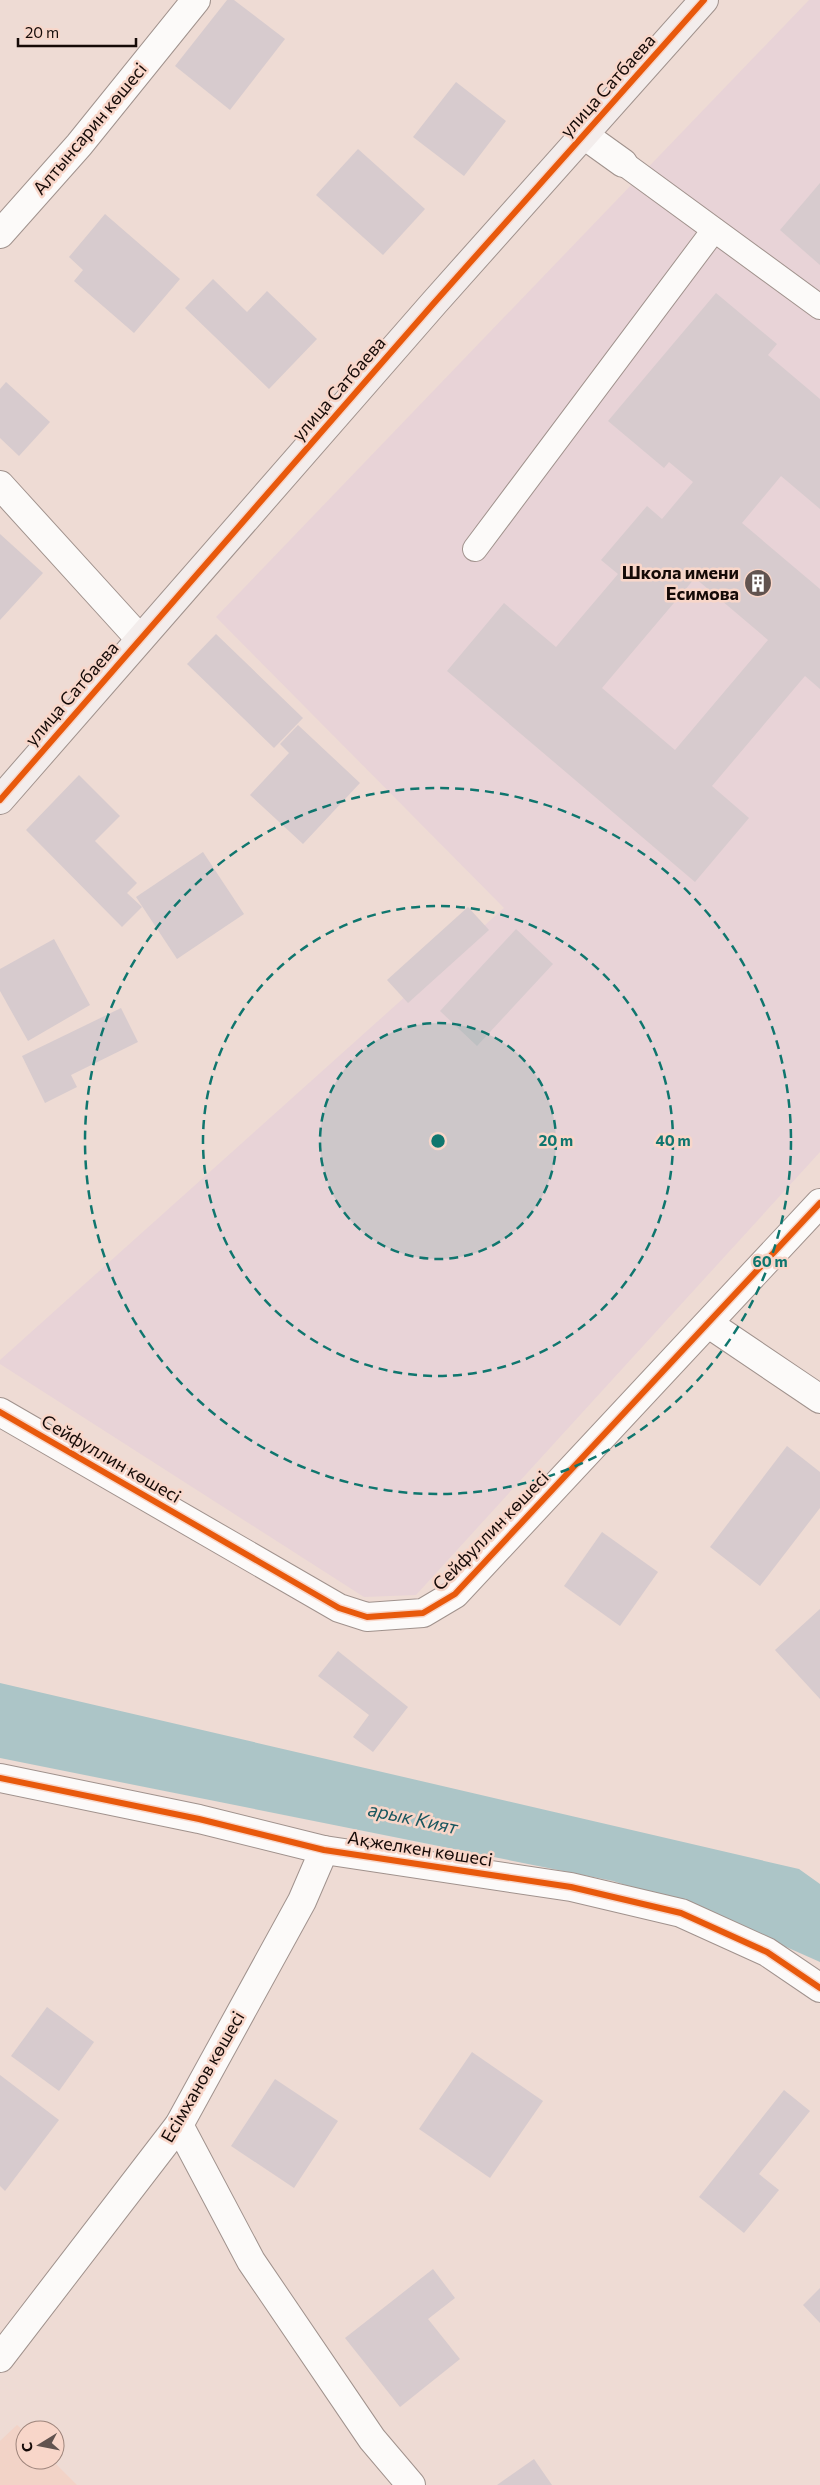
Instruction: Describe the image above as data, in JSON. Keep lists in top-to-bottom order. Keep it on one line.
{"streets":{"street":["улица Сатбаева","Алтынсарин көшесі","Сейфуллин көшесі","Ақжелкен көшесі","Есімханов көшесі"]},"crossings":[["Ақжелкен көшесі","Есімханов көшесі"]],"water":["арык Кият"],"places":{"building":["Школа имени Есимова"]},"scale_bar":"20 m","north":"left","rings":["20 m","40 m","60 m"]}
